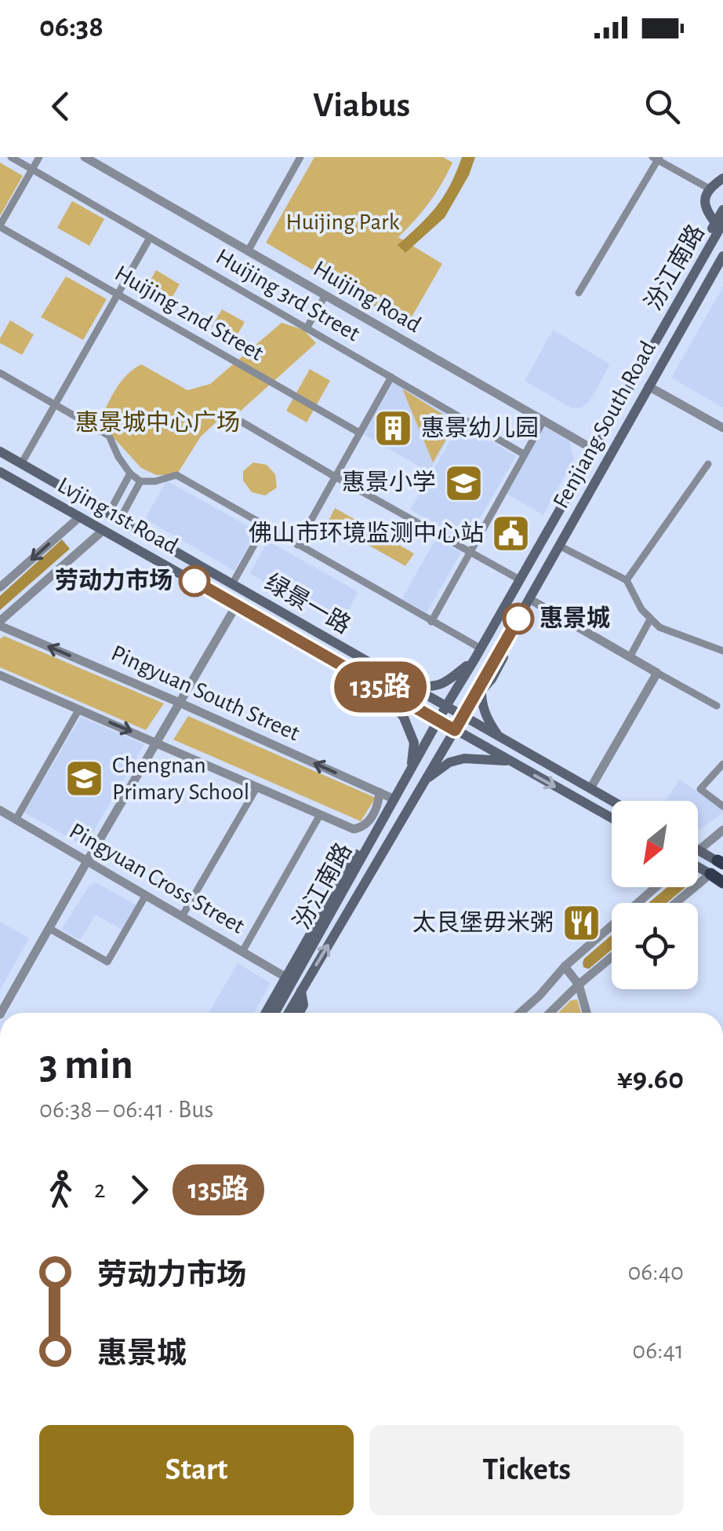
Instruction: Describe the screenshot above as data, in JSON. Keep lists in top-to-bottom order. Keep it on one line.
{"streets":{"main road":["汾江南路","Fenjiang South Road","Lvjing 1st Road","绿景一路"],"street":["Huijing 3rd Street","Huijing Road","Huijing 2nd Street","Pingyuan South Street","Pingyuan Cross Street"]},"crossings":[["汾江南路","Lvjing 1st Road"],["汾江南路","绿景一路"],["汾江南路","Pingyuan South Street"],["汾江南路","Pingyuan Cross Street"],["Fenjiang South Road","Lvjing 1st Road"],["Fenjiang South Road","绿景一路"]],"parks":["Huijing Park","惠景城中心广场"],"places":{"building":["惠景幼儿园"],"school or university":["惠景小学","Chengnan Primary School"],"public building":["佛山市环境监测中心站"],"other":["劳动力市场","惠景城"],"restaurant":["太艮堡毋米粥"]},"lines":["bus line 135路"],"north":"bottom left","page":{"status":"06:38","header":"Viabus","on_map":"135路","heading":["3 min","06:38 – 06:41 · Bus","¥9.60"],"legs":["2","135路"],"list":[{"name":"劳动力市场","value":"06:40"},{"name":"惠景城","value":"06:41"}],"buttons":["Start","Tickets"]}}
